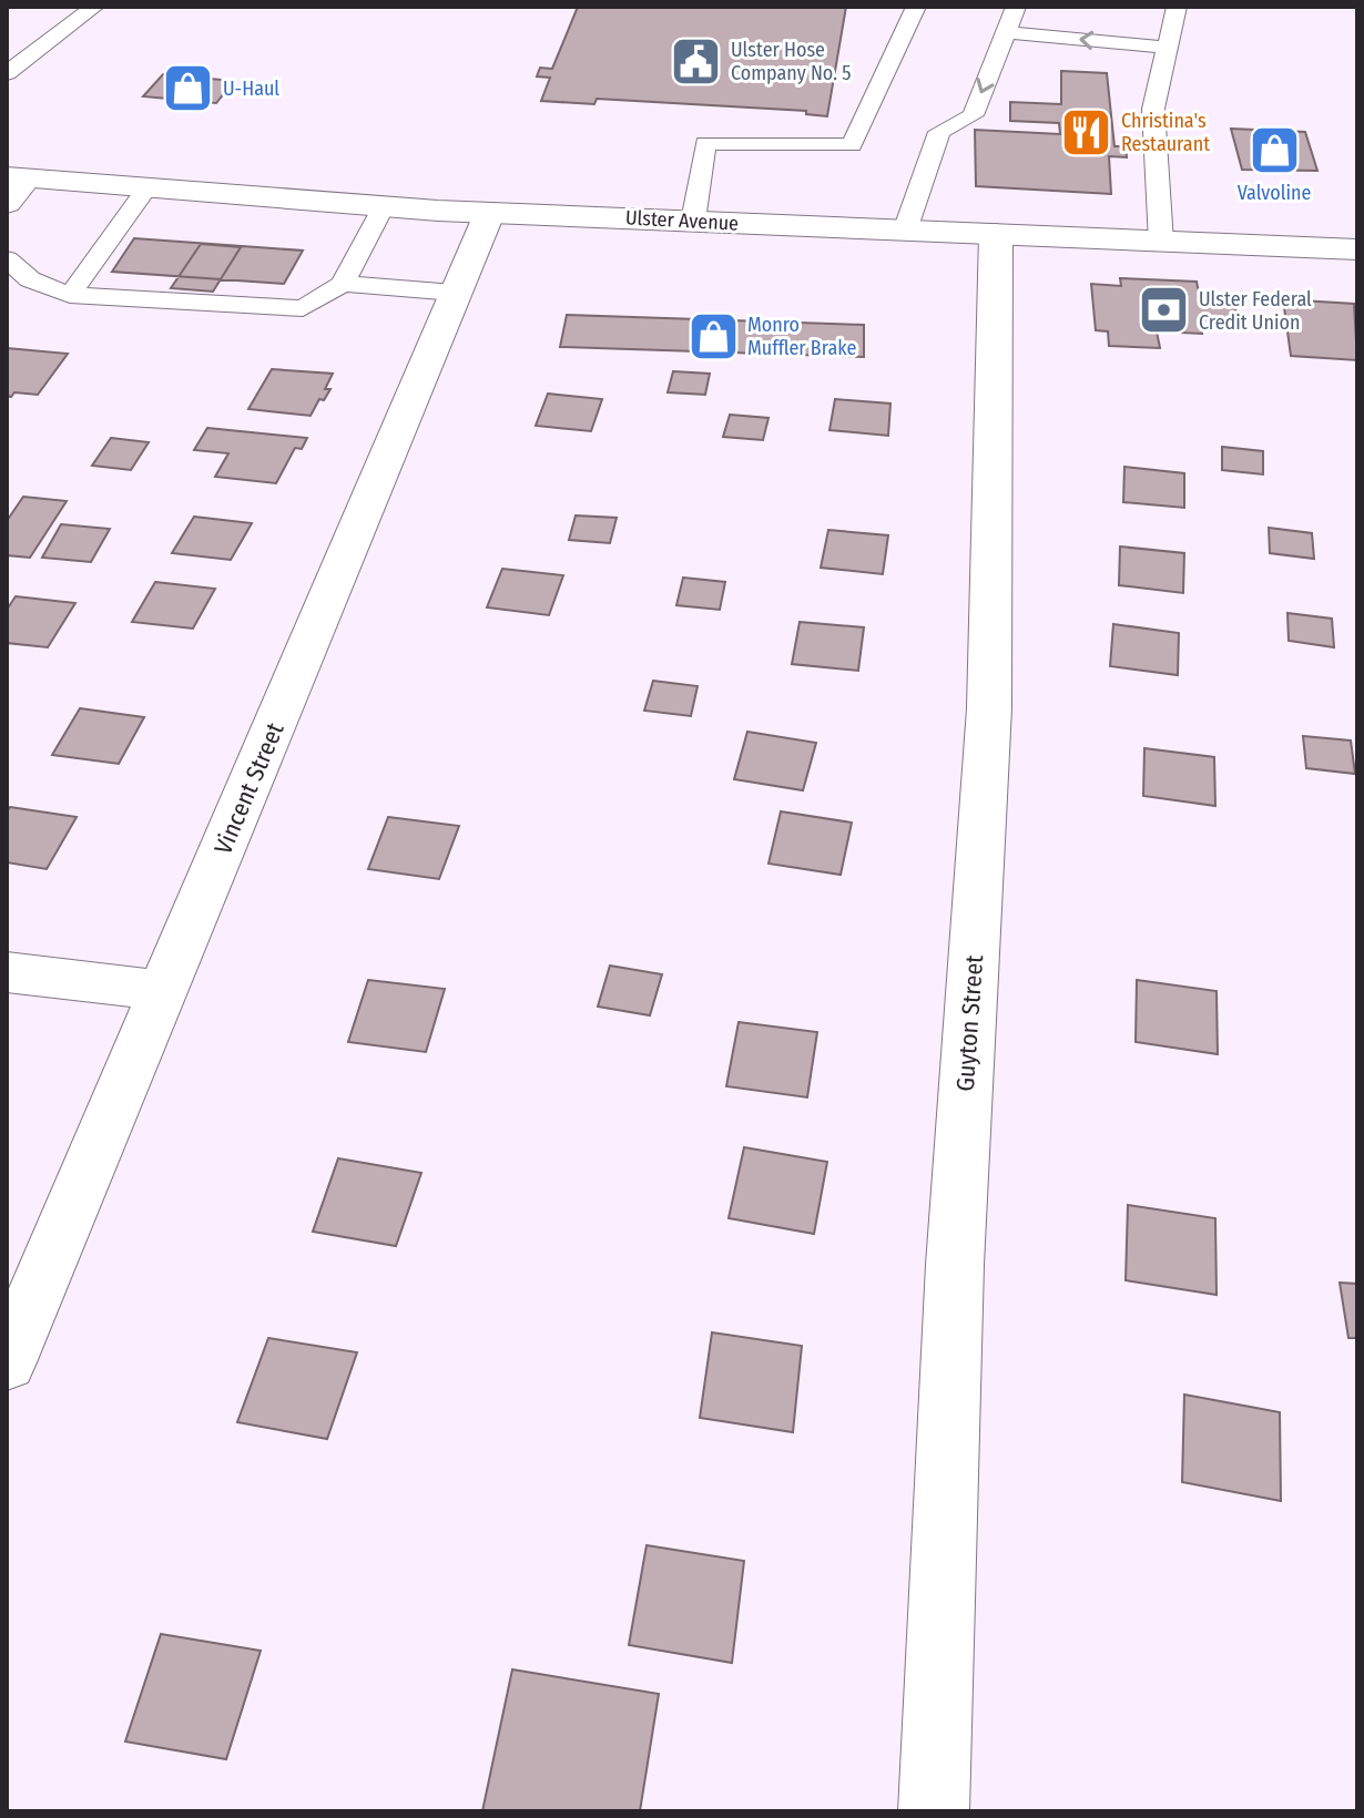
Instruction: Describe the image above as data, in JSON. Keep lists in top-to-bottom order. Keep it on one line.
{"streets":{"street":["Ulster Avenue","Vincent Street","Guyton Street"]},"crossings":[["Ulster Avenue","Vincent Street"],["Ulster Avenue","Guyton Street"]],"places":{"public building":["Ulster Hose Company No. 5"],"shop":["U-Haul","Valvoline","Monro Muffler Brake"],"restaurant":["Christina's Restaurant"],"bank":["Ulster Federal Credit Union"]}}
